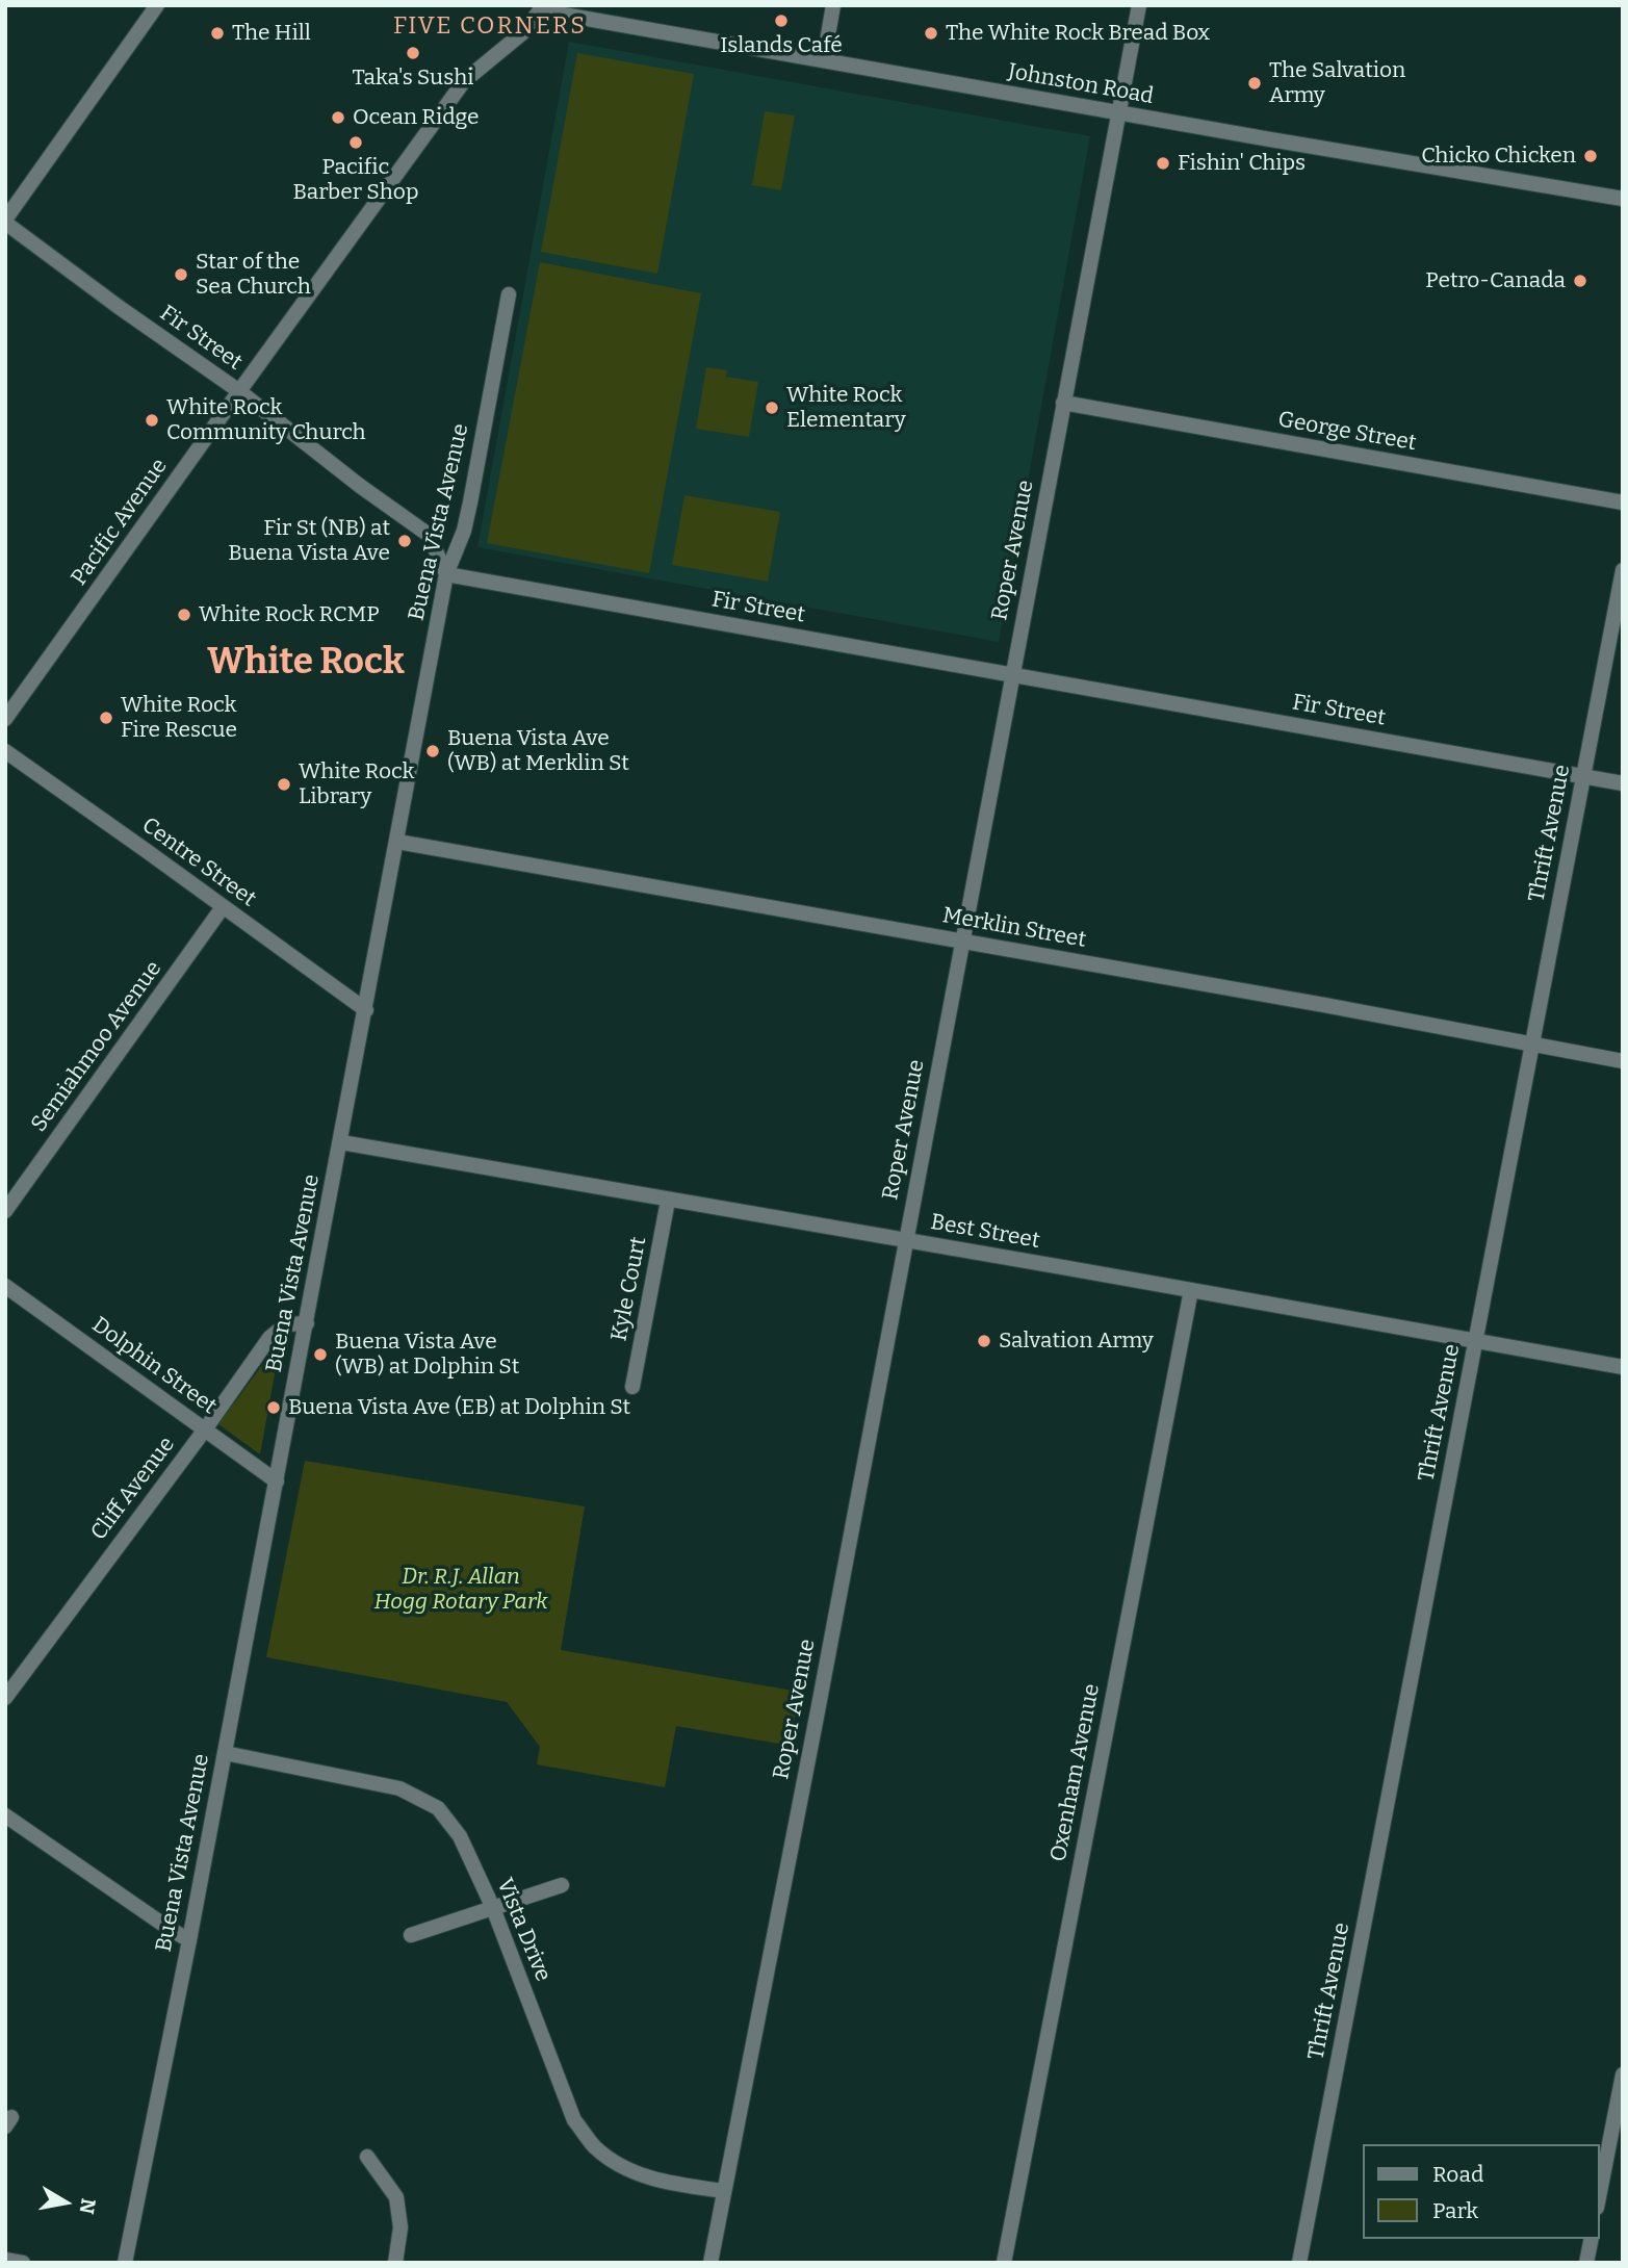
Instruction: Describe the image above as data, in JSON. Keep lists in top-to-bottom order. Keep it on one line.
{"streets":{"street":["Johnston Road","Fir Street","George Street","Pacific Avenue","Buena Vista Avenue","Roper Avenue","Thrift Avenue","Centre Street","Merklin Street","Semiahmoo Avenue","Best Street","Kyle Court","Dolphin Street","Cliff Avenue","Oxenham Avenue","Vista Drive"]},"crossings":[["Johnston Road","Pacific Avenue"],["Johnston Road","Roper Avenue"],["Fir Street","Pacific Avenue"],["Fir Street","Buena Vista Avenue"],["Fir Street","Roper Avenue"],["Fir Street","Thrift Avenue"],["George Street","Roper Avenue"],["Buena Vista Avenue","Centre Street"],["Buena Vista Avenue","Merklin Street"],["Buena Vista Avenue","Best Street"],["Buena Vista Avenue","Dolphin Street"],["Buena Vista Avenue","Cliff Avenue"],["Buena Vista Avenue","Vista Drive"],["Roper Avenue","Merklin Street"],["Roper Avenue","Best Street"],["Roper Avenue","Vista Drive"],["Thrift Avenue","Merklin Street"],["Thrift Avenue","Best Street"],["Centre Street","Semiahmoo Avenue"],["Best Street","Kyle Court"],["Best Street","Oxenham Avenue"],["Dolphin Street","Cliff Avenue"]],"districts":["FIVE CORNERS","White Rock"],"parks":["Dr. R.J. Allan Hogg Rotary Park"],"places":["Islands Café","The Hill","The White Rock Bread Box","Taka's Sushi","The Salvation Army","Ocean Ridge","Pacific Barber Shop","Chicko Chicken","Fishin' Chips","Star of the Sea Church","Petro-Canada","White Rock Elementary","White Rock Community Church","Fir St (NB) at Buena Vista Ave","White Rock RCMP","White Rock Fire Rescue","Buena Vista Ave (WB) at Merklin St","White Rock Library","Salvation Army","Buena Vista Ave (WB) at Dolphin St","Buena Vista Ave (EB) at Dolphin St"],"legend":["Road","Park"],"north":"right"}
